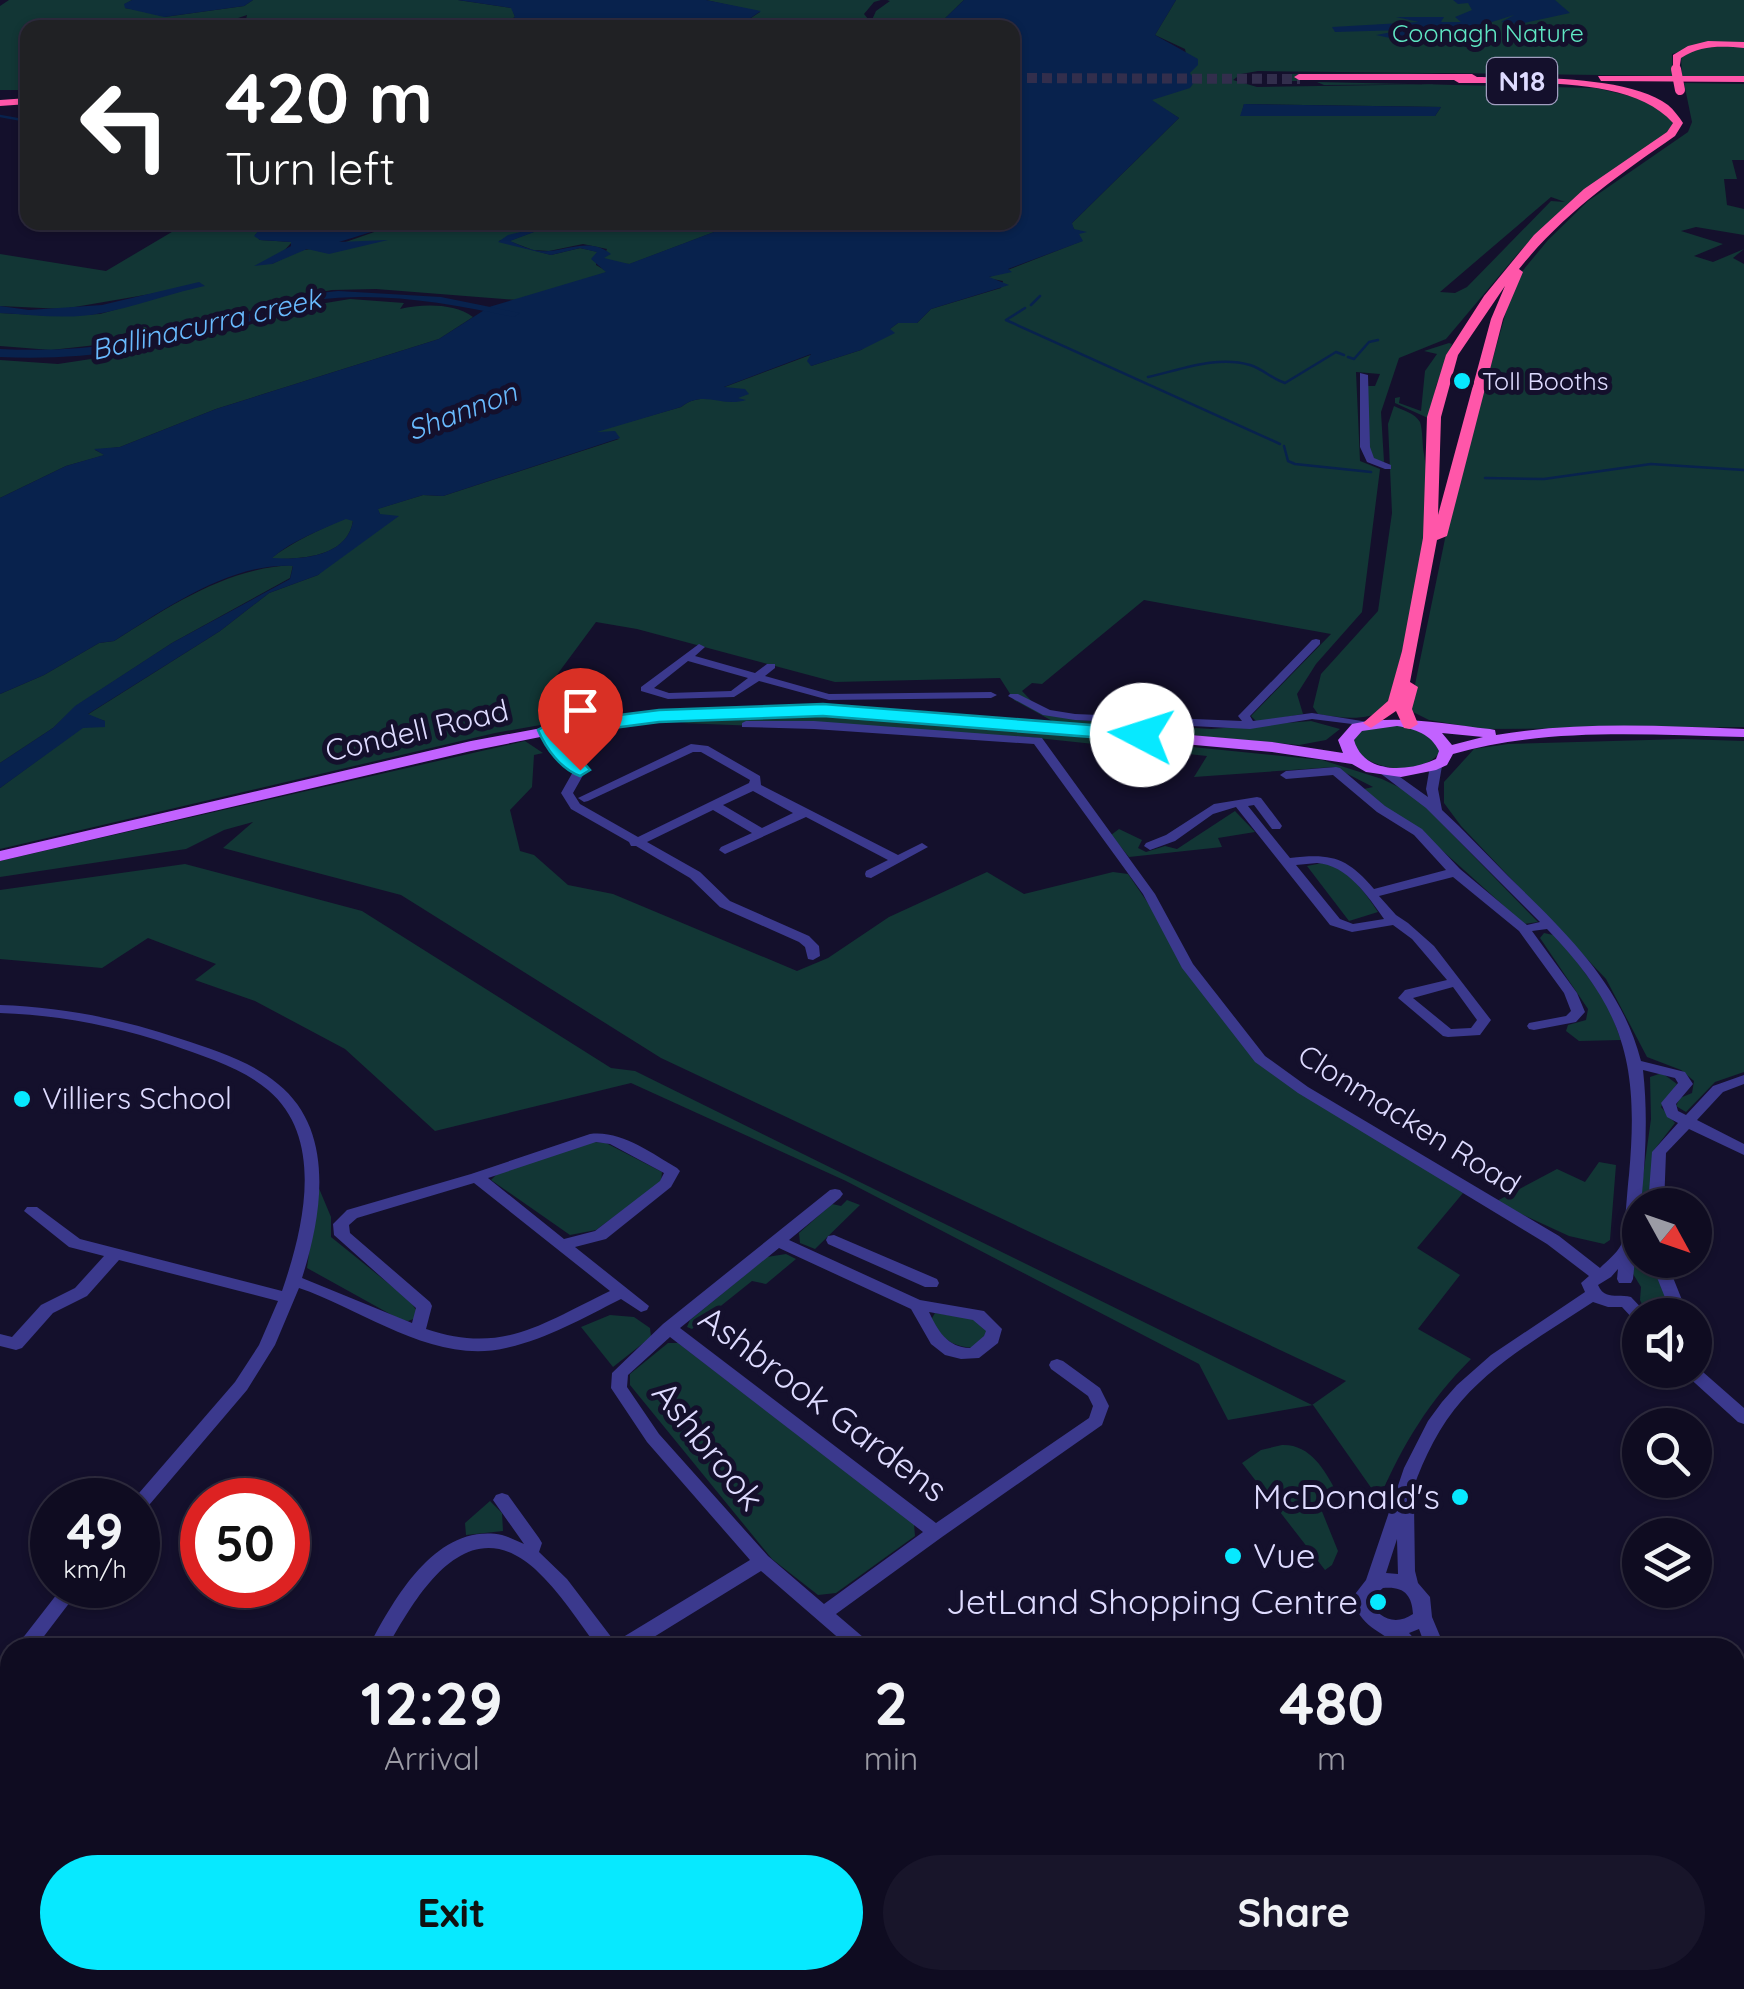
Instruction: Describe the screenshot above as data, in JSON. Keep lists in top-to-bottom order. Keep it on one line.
{"streets":{"highway":["N18"],"main road":["Condell Road"],"street":["Clonmacken Road","Ashbrook Gardens","Ashbrook"]},"crossings":[["Condell Road","Clonmacken Road"],["Ashbrook Gardens","Ashbrook"]],"water":["Ballinacurra creek","Shannon"],"parks":["Coonagh Nature"],"places":["Toll Booths","Villiers School","McDonald's","Vue","JetLand Shopping Centre"],"north":"bottom right","page":{"turn":["420 m","Turn left"],"speed":"49 km/h","limit":"50","eta":["12:29","Arrival","2","min","480","m"],"buttons":["Exit","Share"]}}
